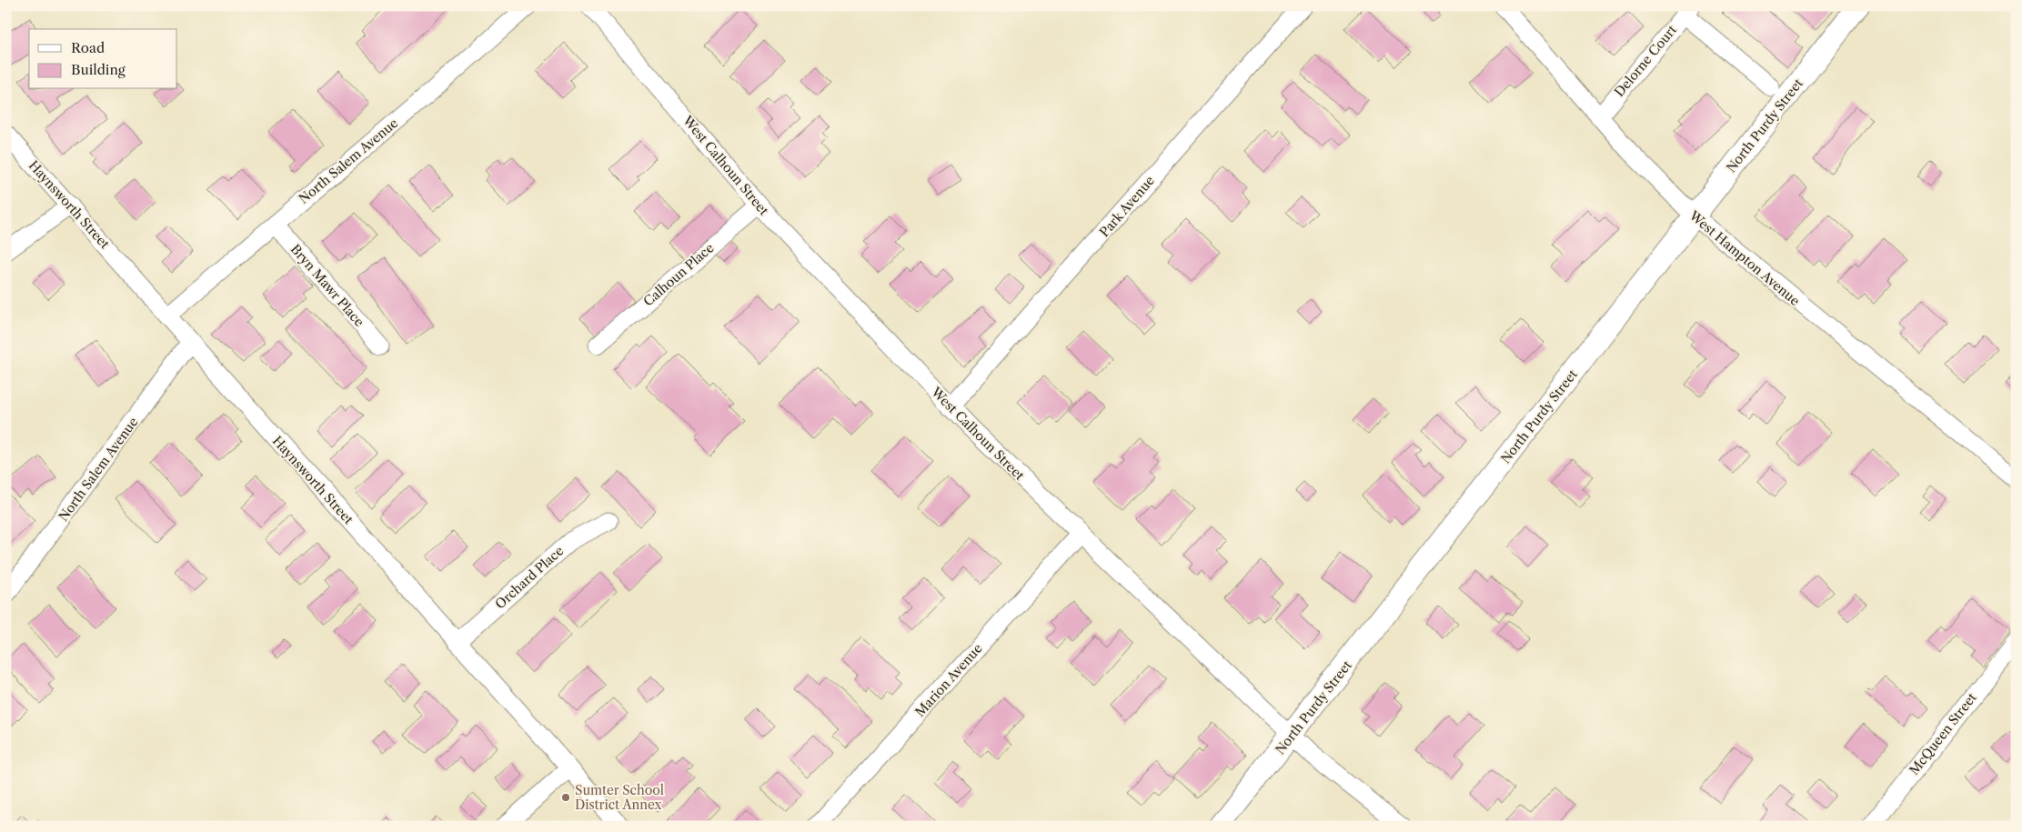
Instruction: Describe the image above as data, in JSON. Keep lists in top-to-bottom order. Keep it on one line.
{"streets":{"street":["Delorne Court","North Purdy Street","North Salem Avenue","West Calhoun Street","Haynsworth Street","Park Avenue","West Hampton Avenue","Calhoun Place","Bryn Mawr Place","Orchard Place","Marion Avenue","McQueen Street"]},"crossings":[["Delorne Court","West Hampton Avenue"],["North Purdy Street","West Calhoun Street"],["North Purdy Street","West Hampton Avenue"],["North Salem Avenue","Haynsworth Street"],["North Salem Avenue","Bryn Mawr Place"],["West Calhoun Street","Park Avenue"],["West Calhoun Street","Calhoun Place"],["West Calhoun Street","Marion Avenue"],["Haynsworth Street","Orchard Place"]],"places":["Sumter School District Annex"],"legend":["Road","Building"]}
